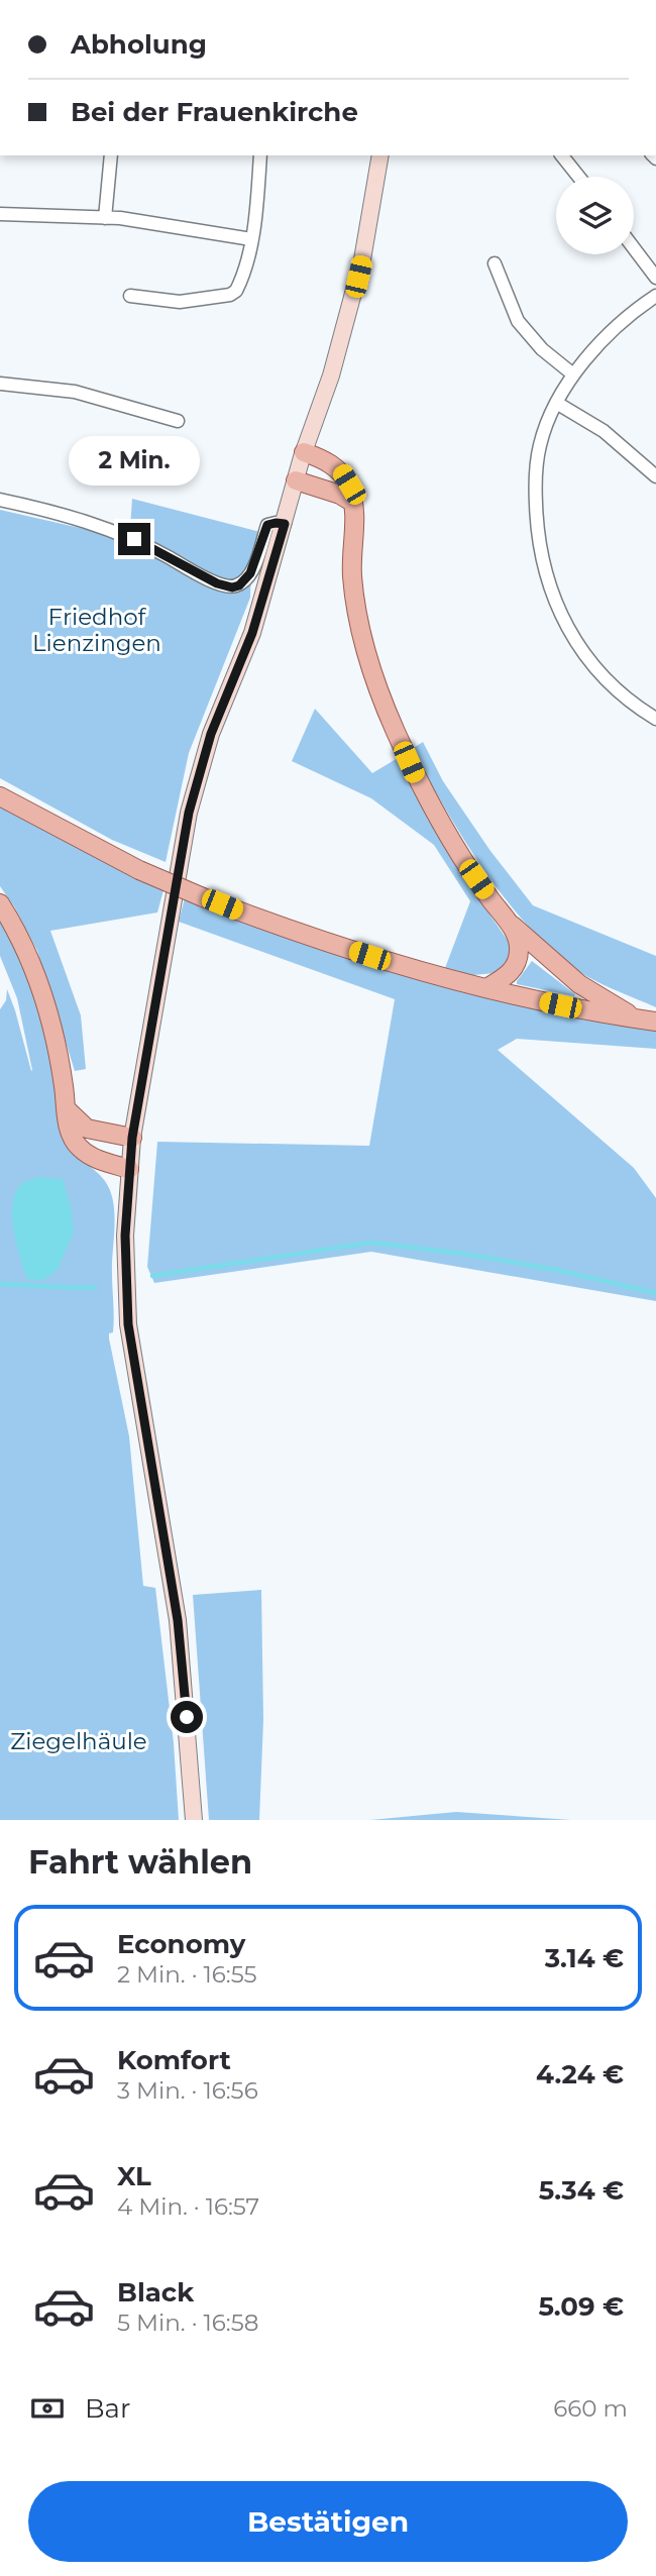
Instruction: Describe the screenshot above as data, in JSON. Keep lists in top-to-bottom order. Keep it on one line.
{"parks":["Friedhof Lienzingen","Ziegelhäule"],"page":{"banner":["Abholung","Bei der Frauenkirche"],"bubble":"2 Min.","heading":"Fahrt wählen","list":[{"name":"Economy","note":"2 Min. · 16:55","value":"3.14 €"},{"name":"Komfort","note":"3 Min. · 16:56","value":"4.24 €"},{"name":"XL","note":"4 Min. · 16:57","value":"5.34 €"},{"name":"Black","note":"5 Min. · 16:58","value":"5.09 €"}],"pay":["Bar","660 m"],"buttons":"Bestätigen"}}
